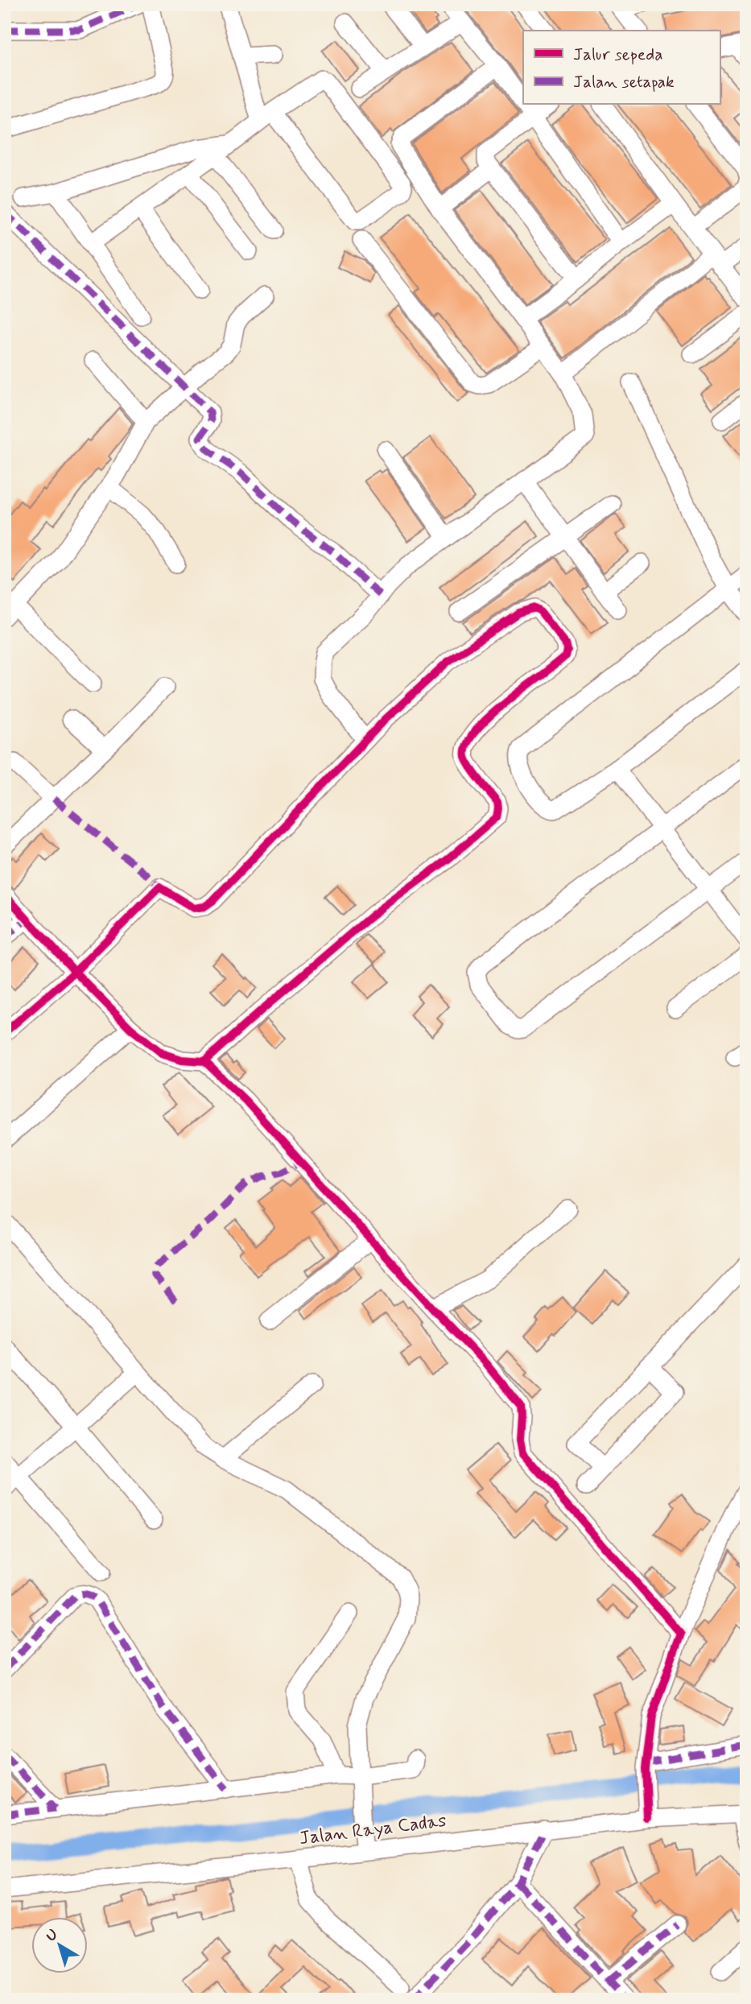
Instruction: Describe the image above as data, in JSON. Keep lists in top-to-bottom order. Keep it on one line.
{"streets":{"street":["Jalan Raya Cadas"]},"legend":["Jalur sepeda","Jalan setapak"],"north":"top left"}
